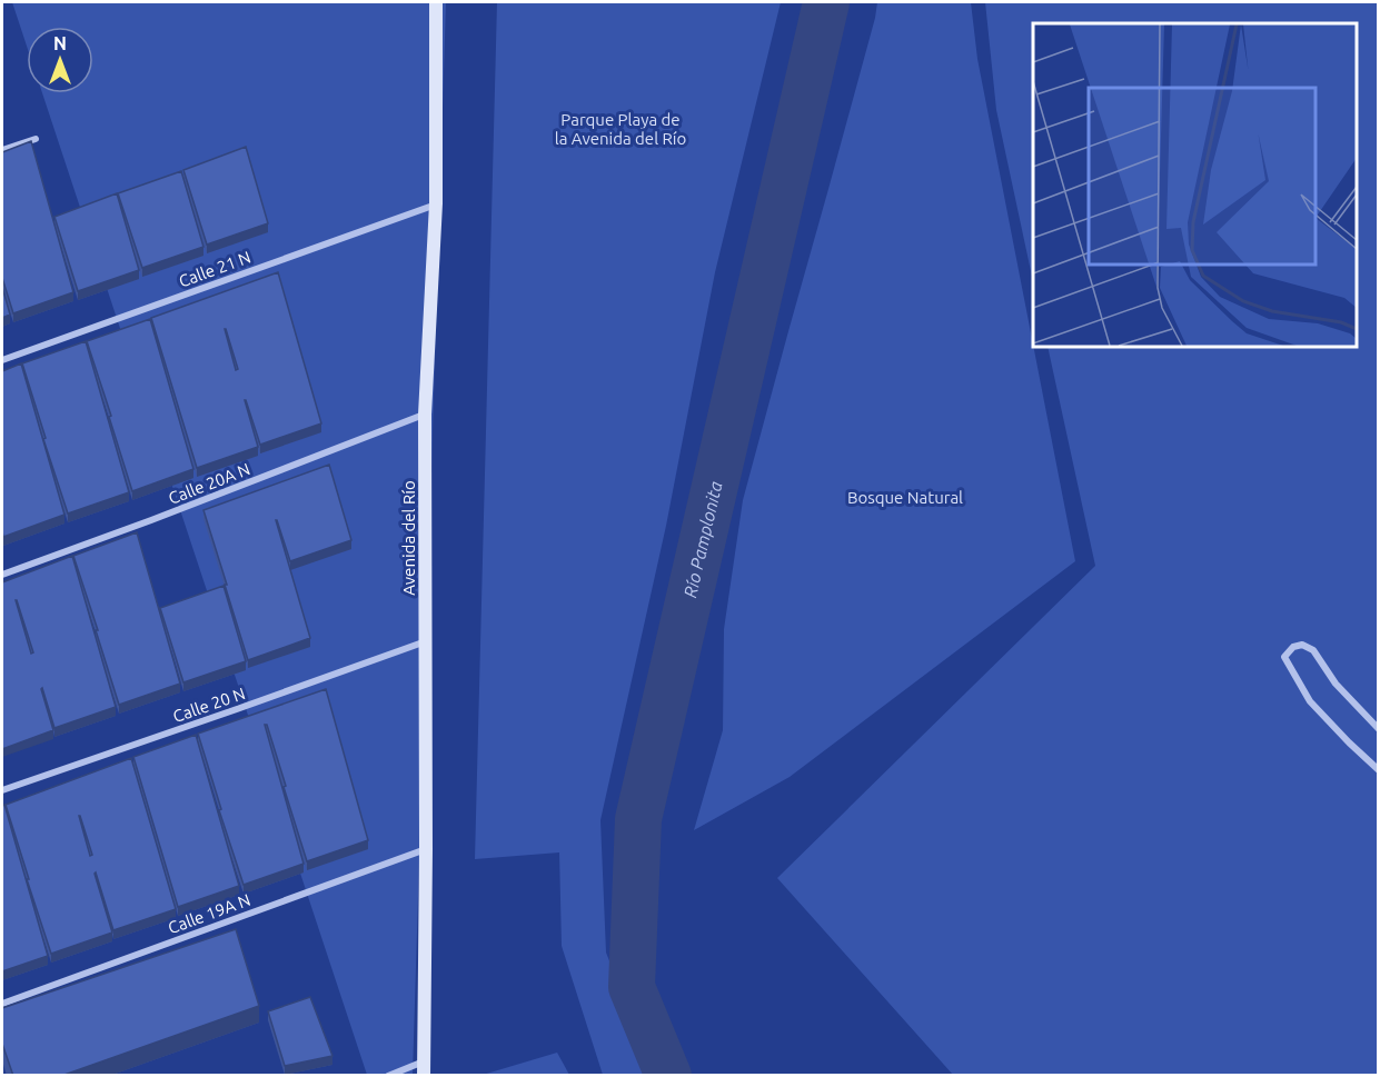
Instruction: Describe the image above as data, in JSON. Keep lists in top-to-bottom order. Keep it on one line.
{"streets":{"main road":["Avenida del Río"],"street":["Calle 21 N","Calle 20A N","Calle 20 N","Calle 19A N"]},"crossings":[["Calle 21 N","Avenida del Río"],["Calle 20A N","Avenida del Río"],["Avenida del Río","Calle 20 N"],["Avenida del Río","Calle 19A N"]],"water":["Río Pamplonita"],"parks":["Parque Playa de la Avenida del Río","Bosque Natural"],"north":"top"}
